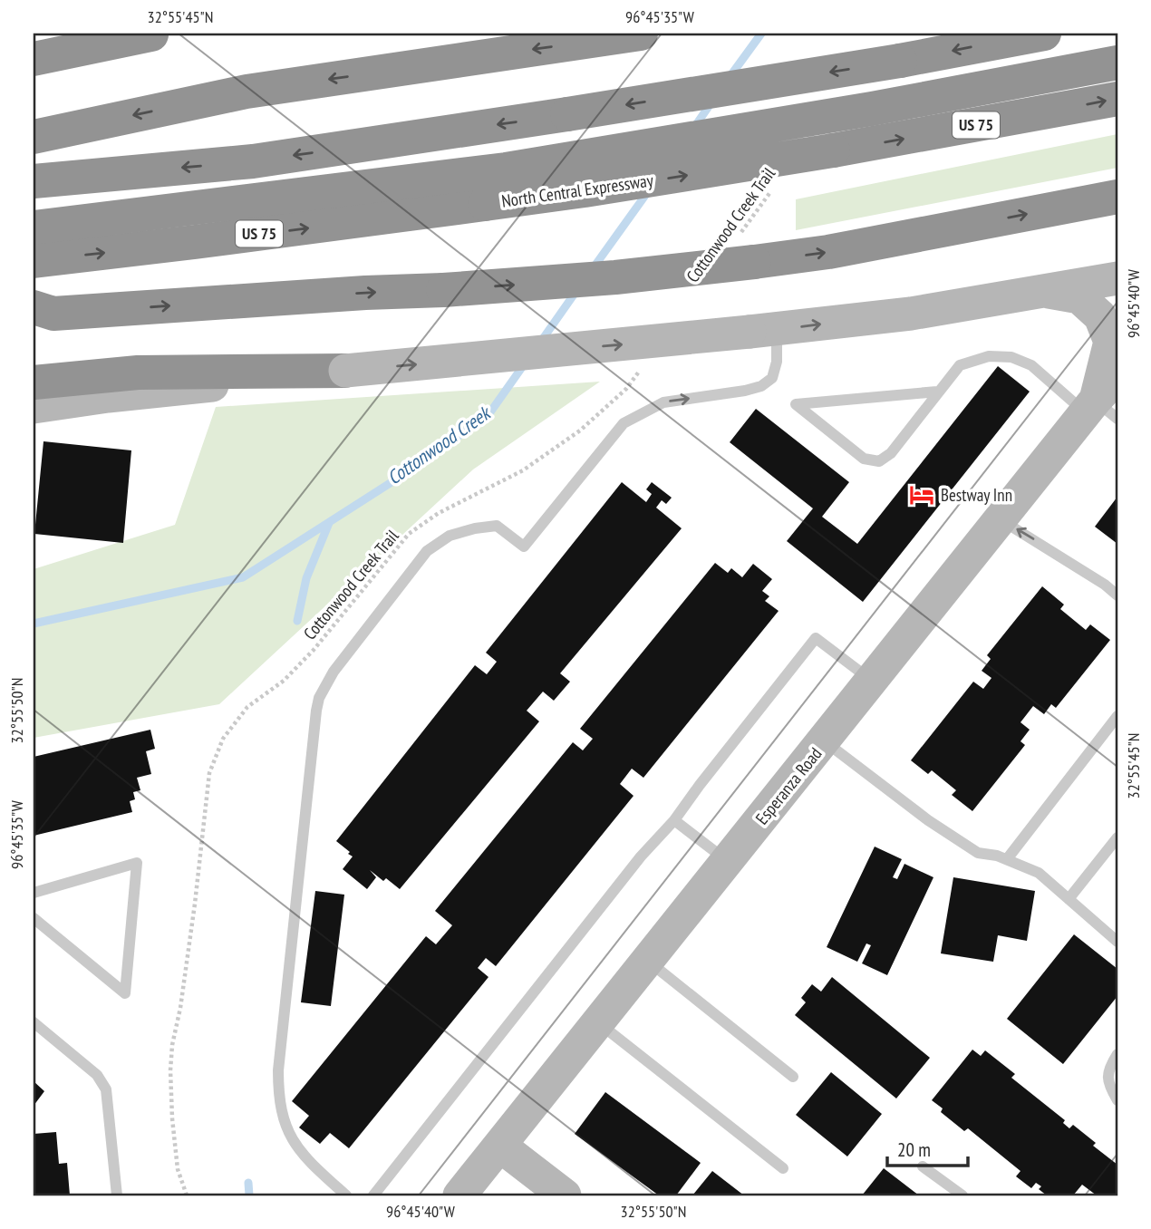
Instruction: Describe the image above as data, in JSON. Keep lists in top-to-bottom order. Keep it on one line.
{"streets":{"highway":["US 75","North Central Expressway"],"main road":["Esperanza Road"],"path":["Cottonwood Creek Trail"]},"water":["Cottonwood Creek"],"places":{"hotel":["Bestway Inn"]},"scale_bar":"20 m","coordinates":["32°55'45\"N","96°45'35\"W","96°45'40\"W","32°55'50\"N"]}
